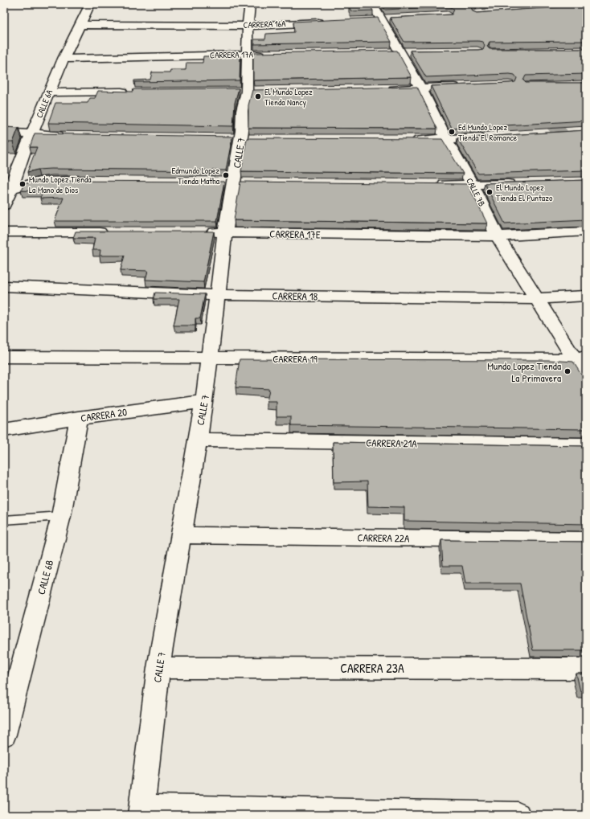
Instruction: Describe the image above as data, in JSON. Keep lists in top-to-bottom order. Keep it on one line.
{"streets":{"street":["CARRERA 16A","CARRERA 17A","CALLE 6A","CALLE 7","CALLE 7B","CARRERA 17E","CARRERA 18","CARRERA 19","CARRERA 20","CARRERA 21A","CARRERA 22A","CALLE 6B","CARRERA 23A"]},"crossings":[["CARRERA 16A","CALLE 6A"],["CARRERA 16A","CALLE 7"],["CARRERA 17A","CALLE 6A"],["CARRERA 17A","CALLE 7"],["CALLE 7","CARRERA 17E"],["CALLE 7","CARRERA 18"],["CALLE 7","CARRERA 19"],["CALLE 7","CARRERA 20"],["CALLE 7","CARRERA 21A"],["CALLE 7","CARRERA 22A"],["CALLE 7","CARRERA 23A"],["CALLE 7B","CARRERA 17E"],["CALLE 7B","CARRERA 18"],["CALLE 7B","CARRERA 19"],["CARRERA 20","CALLE 6B"]],"places":["El Mundo Lopez Tienda Nancy","Ed Mundo Lopez Tienda El Romance","Edmundo Lopez Tienda Matha","Mundo Lopez Tienda La Mano de Dios","El Mundo Lopez Tienda El Puntazo","Mundo Lopez Tienda La Primavera"]}
